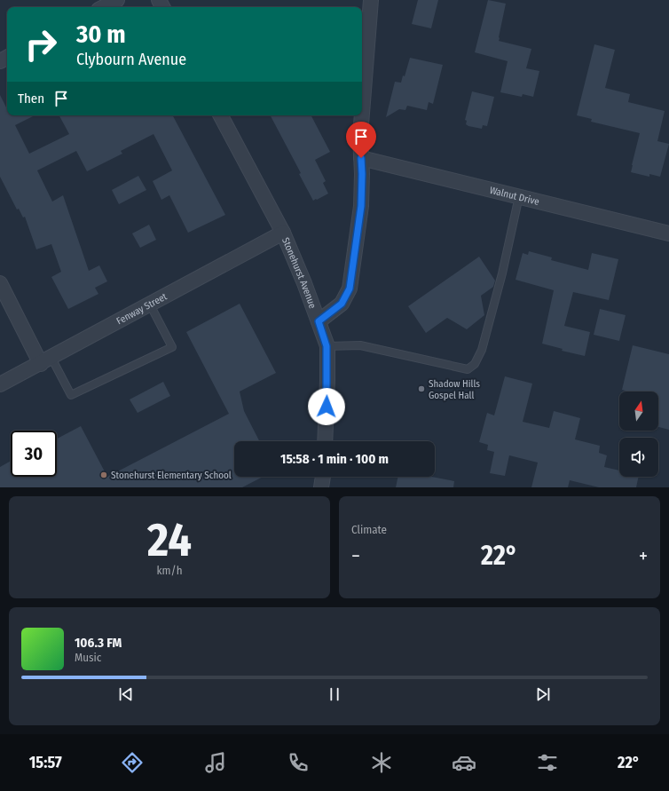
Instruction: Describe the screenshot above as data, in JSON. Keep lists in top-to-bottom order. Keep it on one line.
{"streets":{"street":["Walnut Drive","Stonehurst Avenue","Fenway Street"]},"crossings":[["Stonehurst Avenue","Fenway Street"]],"places":["Shadow Hills Gospel Hall","Stonehurst Elementary School"],"north":"top","page":{"turn":["30 m","Clybourn Avenue"],"then":"Then","limit":"30","trip":"15:58 · 1 min · 100 m","tile":[["24","km/h"],"Climate"],"heat":["−","22°","+"],"song":["106.3 FM","Music"],"tabs":["15:57","22°"]}}
